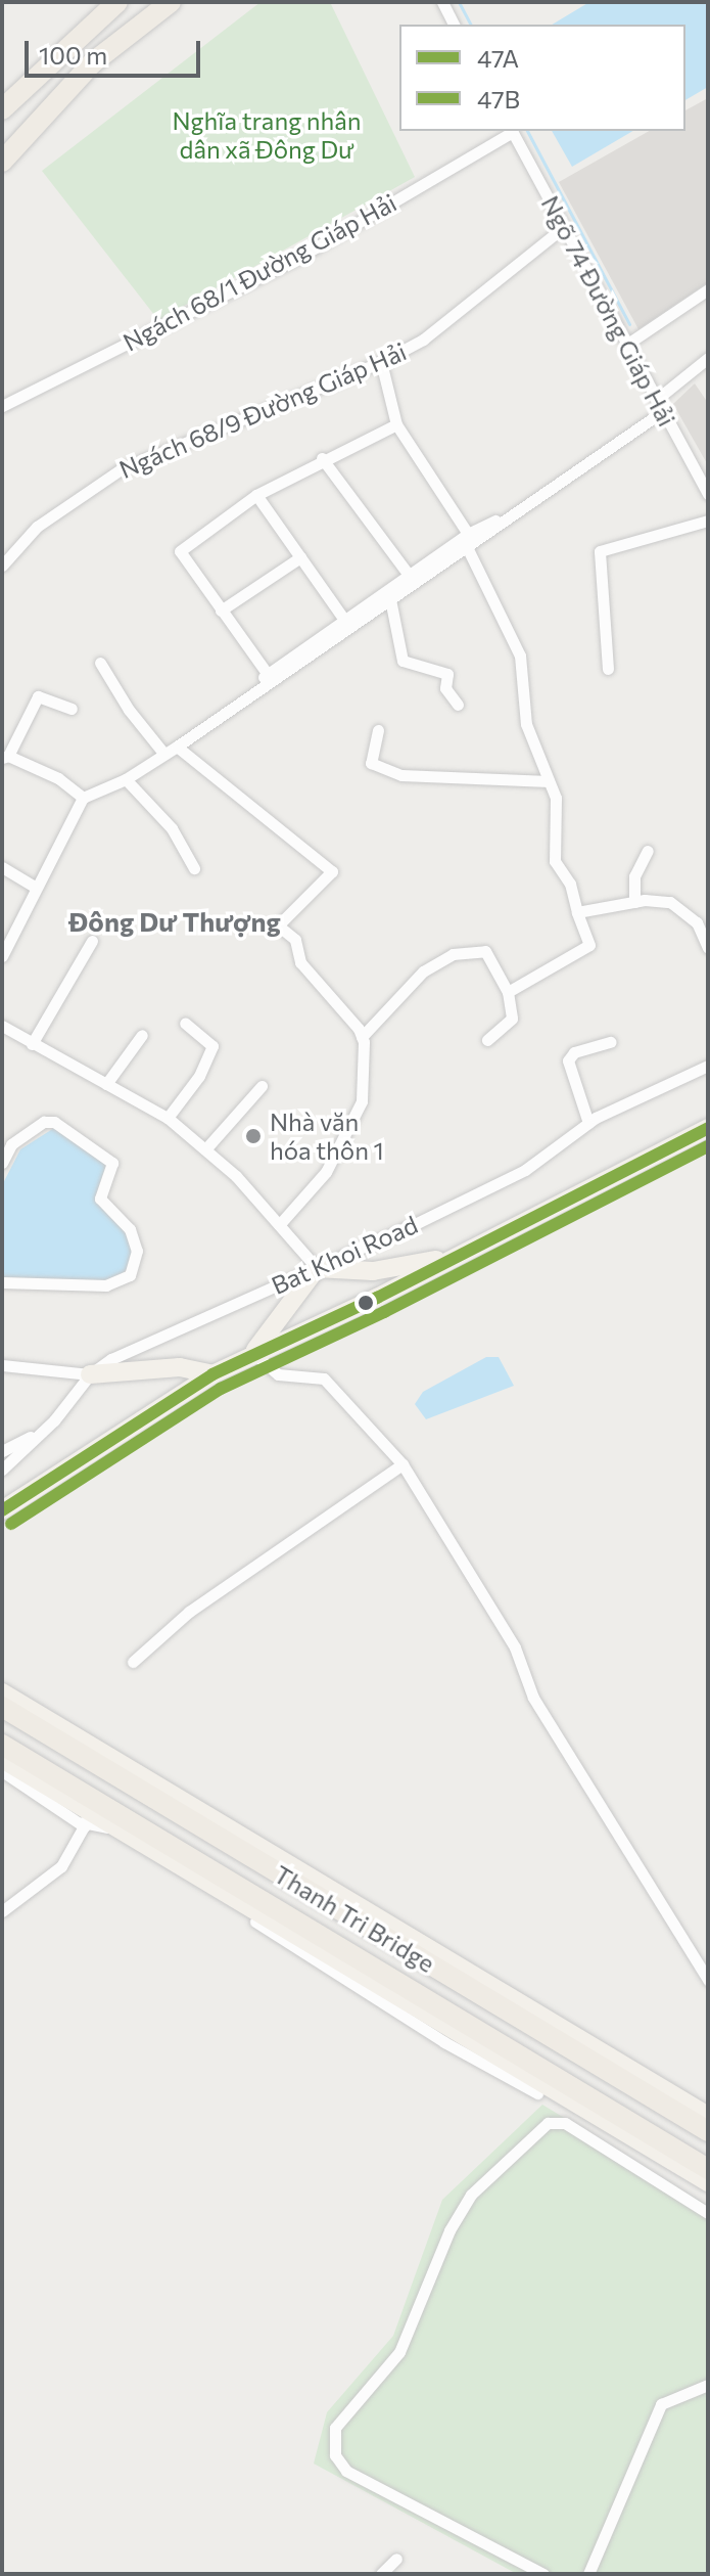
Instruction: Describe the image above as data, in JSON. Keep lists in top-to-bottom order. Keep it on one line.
{"streets":{"highway":["Thanh Tri Bridge"],"street":["Ngách 68/1 Đường Giáp Hải","Ngõ 74 Đường Giáp Hải","Ngách 68/9 Đường Giáp Hải","Bat Khoi Road"]},"crossings":[["Ngách 68/1 Đường Giáp Hải","Ngõ 74 Đường Giáp Hải"],["Ngõ 74 Đường Giáp Hải","Ngách 68/9 Đường Giáp Hải"]],"districts":["Đông Dư Thượng"],"parks":["Nghĩa trang nhân dân xã Đông Dư"],"places":["Nhà văn hóa thôn 1"],"lines":["transit line 47A","transit line 47B"],"legend":["47A","47B"],"scale_bar":"100 m"}
